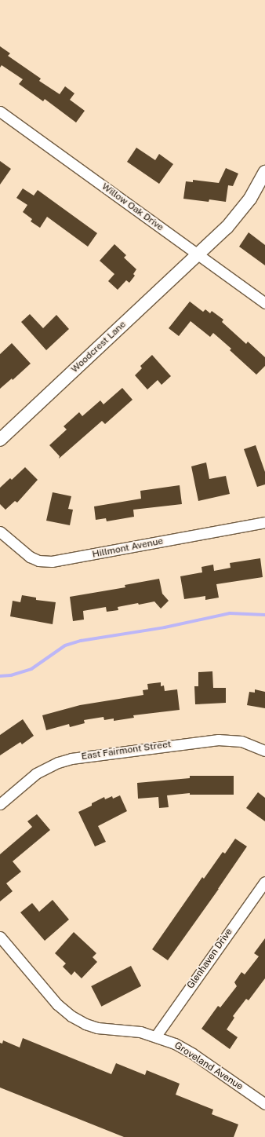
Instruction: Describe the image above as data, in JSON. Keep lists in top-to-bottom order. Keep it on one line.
{"streets":{"street":["Willow Oak Drive","Woodcrest Lane","Hillmont Avenue","East Fairmont Street","Glenhaven Drive","Groveland Avenue"]},"crossings":[["Willow Oak Drive","Woodcrest Lane"],["Glenhaven Drive","Groveland Avenue"]]}
